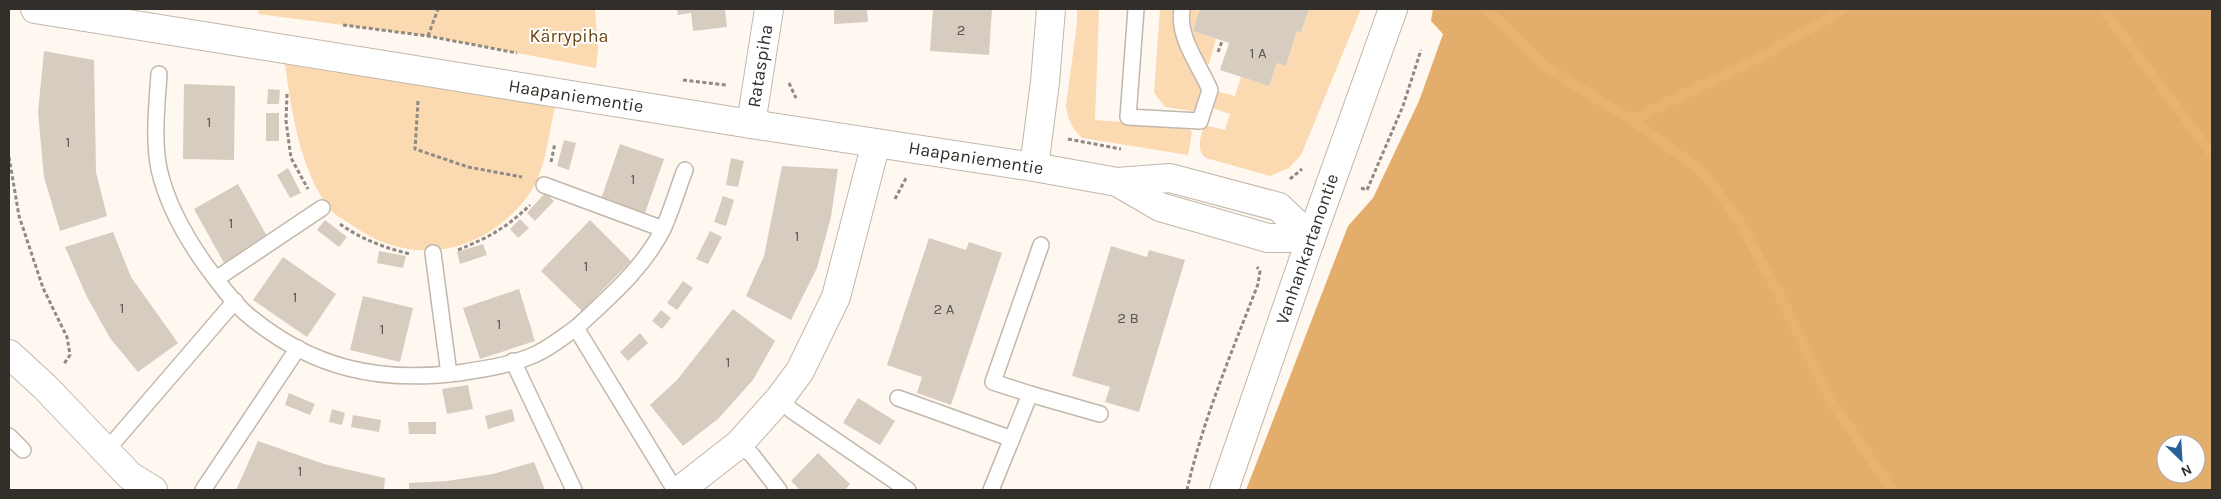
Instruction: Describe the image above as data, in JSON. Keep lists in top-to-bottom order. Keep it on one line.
{"streets":{"street":["Rataspiha","Haapaniementie","Vanhankartanontie"]},"crossings":[["Rataspiha","Haapaniementie"],["Haapaniementie","Vanhankartanontie"]],"parks":["Kärrypiha"],"house_numbers":["2","1 A","1","1","1","1","1","1","1","1","2 A","2 B","1","1","1","1"],"north":"bottom right"}
